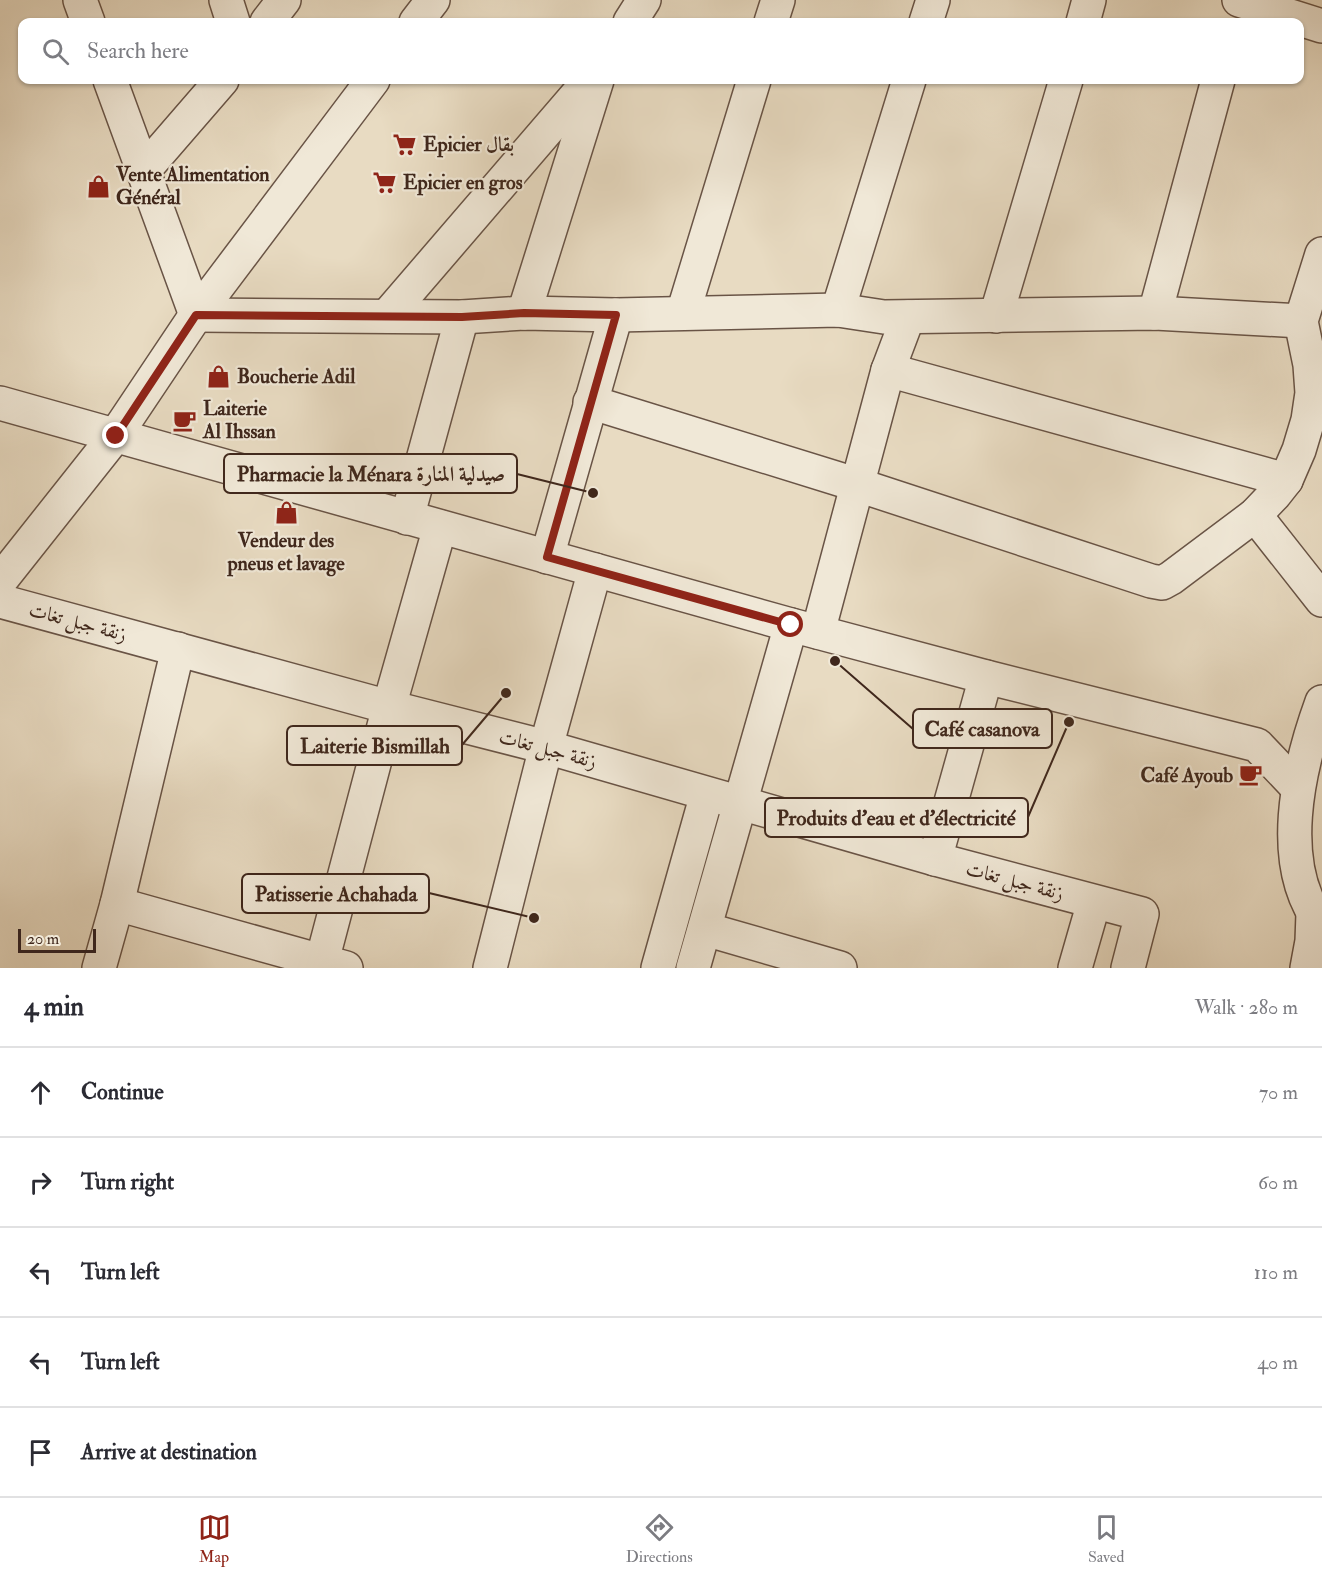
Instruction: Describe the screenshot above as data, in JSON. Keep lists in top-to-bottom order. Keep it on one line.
{"streets":{"street":["زنقة جبل تغات"]},"places":{"supermarket":["Epicier بقال","Epicier en gros"],"shop":["Vente Alimentation Général","Boucherie Adil","Vendeur des pneus et lavage"],"cafe":["Laiterie Al Ihssan","Café Ayoub"],"other":["Pharmacie la Ménara صيدلية المنارة","Café casanova","Laiterie Bismillah","Produits d'eau et d'électricité","Patisserie Achahada"]},"scale_bar":"20 m","page":{"search":"Search here","scale":"20 m","heading":["4 min","Walk · 280 m"],"list":[["Continue","70 m"],["Turn right","60 m"],["Turn left","110 m"],["Turn left","40 m"],"Arrive at destination"],"nav":["Map","Directions","Saved"]}}
